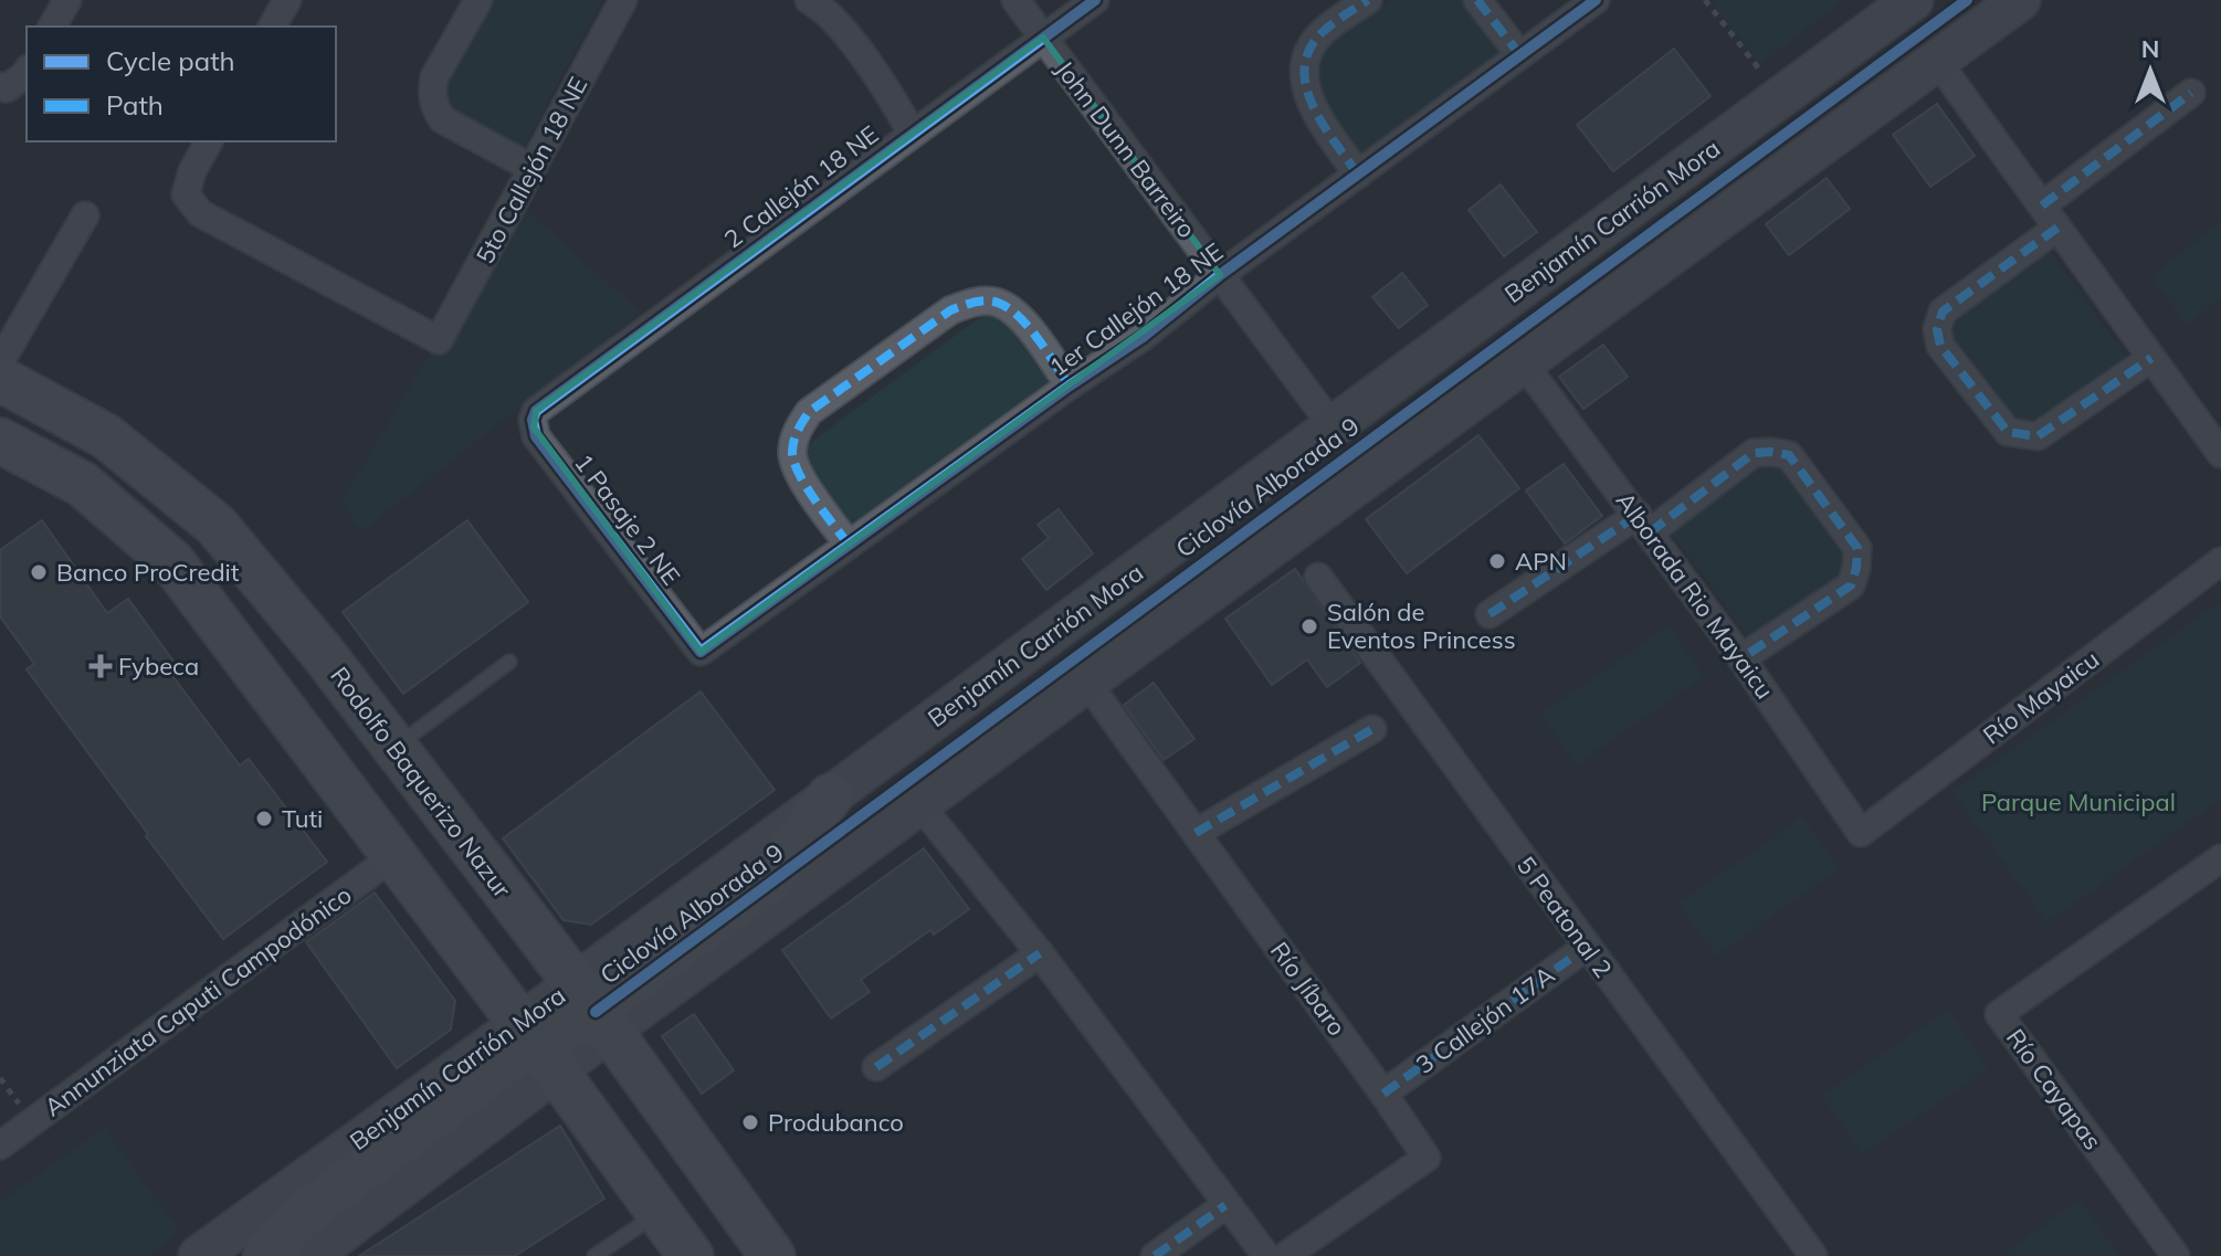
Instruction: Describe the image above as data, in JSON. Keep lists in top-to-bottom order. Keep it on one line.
{"streets":{"main road":["Benjamín Carrión Mora","Rodolfo Baquerizo Nazur"],"street":["John Dunn Barreiro","5to Callejón 18 NE","2 Callejón 18 NE","1er Callejón 18 NE","1 Pasaje 2 NE","Alborada Rio Mayaicu","Río Mayaicu","5 Peatonal 2","Río Jíbaro","Annunziata Caputi Campodónico","3 Callejón 17A","Río Cayapas"],"cycle path":["Ciclovía Alborada 9"]},"crossings":[["John Dunn Barreiro","2 Callejón 18 NE"],["John Dunn Barreiro","Benjamín Carrión Mora"],["John Dunn Barreiro","1er Callejón 18 NE"],["2 Callejón 18 NE","1 Pasaje 2 NE"],["Benjamín Carrión Mora","Alborada Rio Mayaicu"],["Benjamín Carrión Mora","Rodolfo Baquerizo Nazur"],["Benjamín Carrión Mora","Río Jíbaro"],["1er Callejón 18 NE","1 Pasaje 2 NE"],["Alborada Rio Mayaicu","Río Mayaicu"],["Rodolfo Baquerizo Nazur","Annunziata Caputi Campodónico"],["5 Peatonal 2","3 Callejón 17A"],["Río Jíbaro","3 Callejón 17A"]],"parks":["Parque Municipal"],"places":{"other":["APN","Banco ProCredit","Salón de Eventos Princess","Tuti","Produbanco"],"health":["Fybeca"]},"legend":["Cycle path","Path"],"north":"top"}
